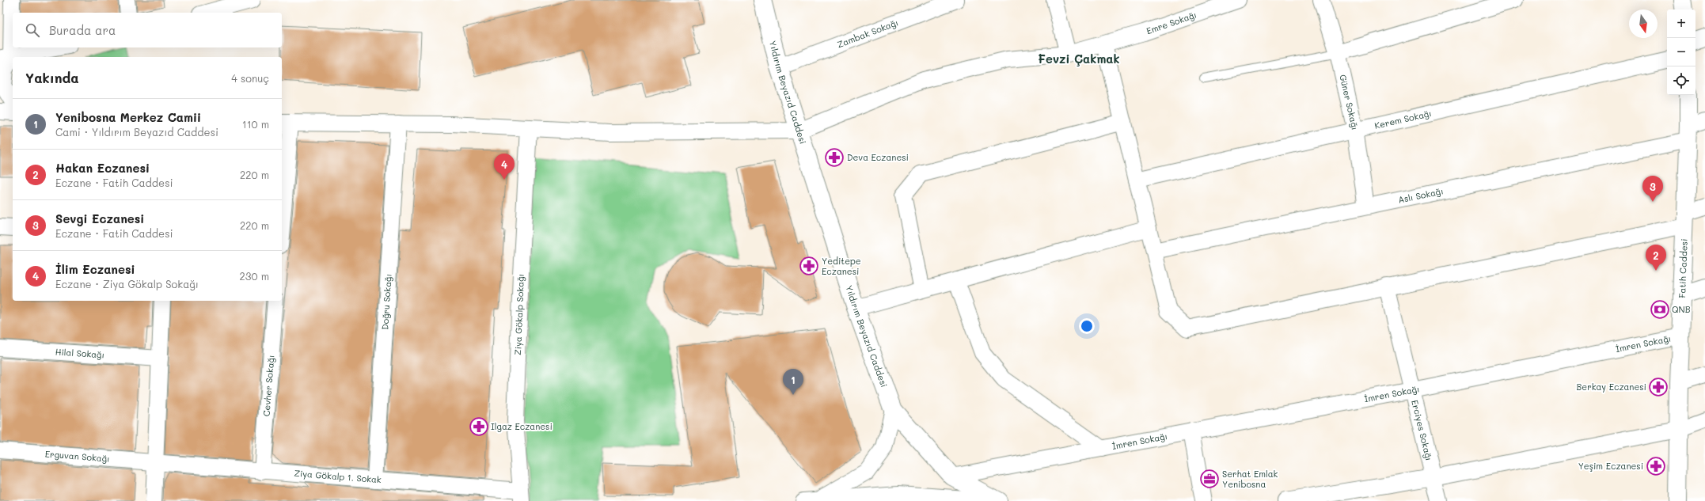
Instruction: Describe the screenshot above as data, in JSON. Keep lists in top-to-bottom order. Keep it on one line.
{"streets":{"main road":["Yıldırım Beyazıd Caddesi","Fatih Caddesi"],"street":["Emre Sokağı","Zambak Sokağı","Güner Sokağı","Kerem Sokağı","Aslı Sokağı","Doğru Sokağı","Ziya Gökalp Sokağı","İmren Sokağı","Hilal Sokağı","Cevher Sokağı","Erciyes Sokağı","Erguvan Sokağı","Ziya Gökalp 1. Sokak"]},"crossings":[["Emre Sokağı","Yıldırım Beyazıd Caddesi"],["Zambak Sokağı","Yıldırım Beyazıd Caddesi"],["Yıldırım Beyazıd Caddesi","İmren Sokağı"],["Güner Sokağı","Kerem Sokağı"],["Güner Sokağı","Aslı Sokağı"],["Aslı Sokağı","Fatih Caddesi"],["Fatih Caddesi","İmren Sokağı"],["Doğru Sokağı","Ziya Gökalp 1. Sokak"],["Ziya Gökalp Sokağı","Ziya Gökalp 1. Sokak"],["İmren Sokağı","Erciyes Sokağı"],["Cevher Sokağı","Ziya Gökalp 1. Sokak"],["Erguvan Sokağı","Ziya Gökalp 1. Sokak"]],"districts":["Fevzi Çakmak"],"places":{"pharmacy":["Deva Eczanesi","Yeditepe Eczanesi","Berkay Eczanesi","Ilgaz Eczanesi","Yeşim Eczanesi"],"bank":["QNB"],"office":["Serhat Emlak Yenibosna"]},"north":"bottom","page":{"map_buttons":["+","−"],"search":"Burada ara","heading":["Yakında","4 sonuç"],"list":[{"mark":"1","name":"Yenibosna Merkez Camii","note":"Cami · Yıldırım Beyazıd Caddesi","value":"110 m"},{"mark":"2","name":"Hakan Eczanesi","note":"Eczane · Fatih Caddesi","value":"220 m"},{"mark":"3","name":"Sevgi Eczanesi","note":"Eczane · Fatih Caddesi","value":"220 m"},{"mark":"4","name":"İlim Eczanesi","note":"Eczane · Ziya Gökalp Sokağı","value":"230 m"}],"pins":["4","3","2","1"]}}
